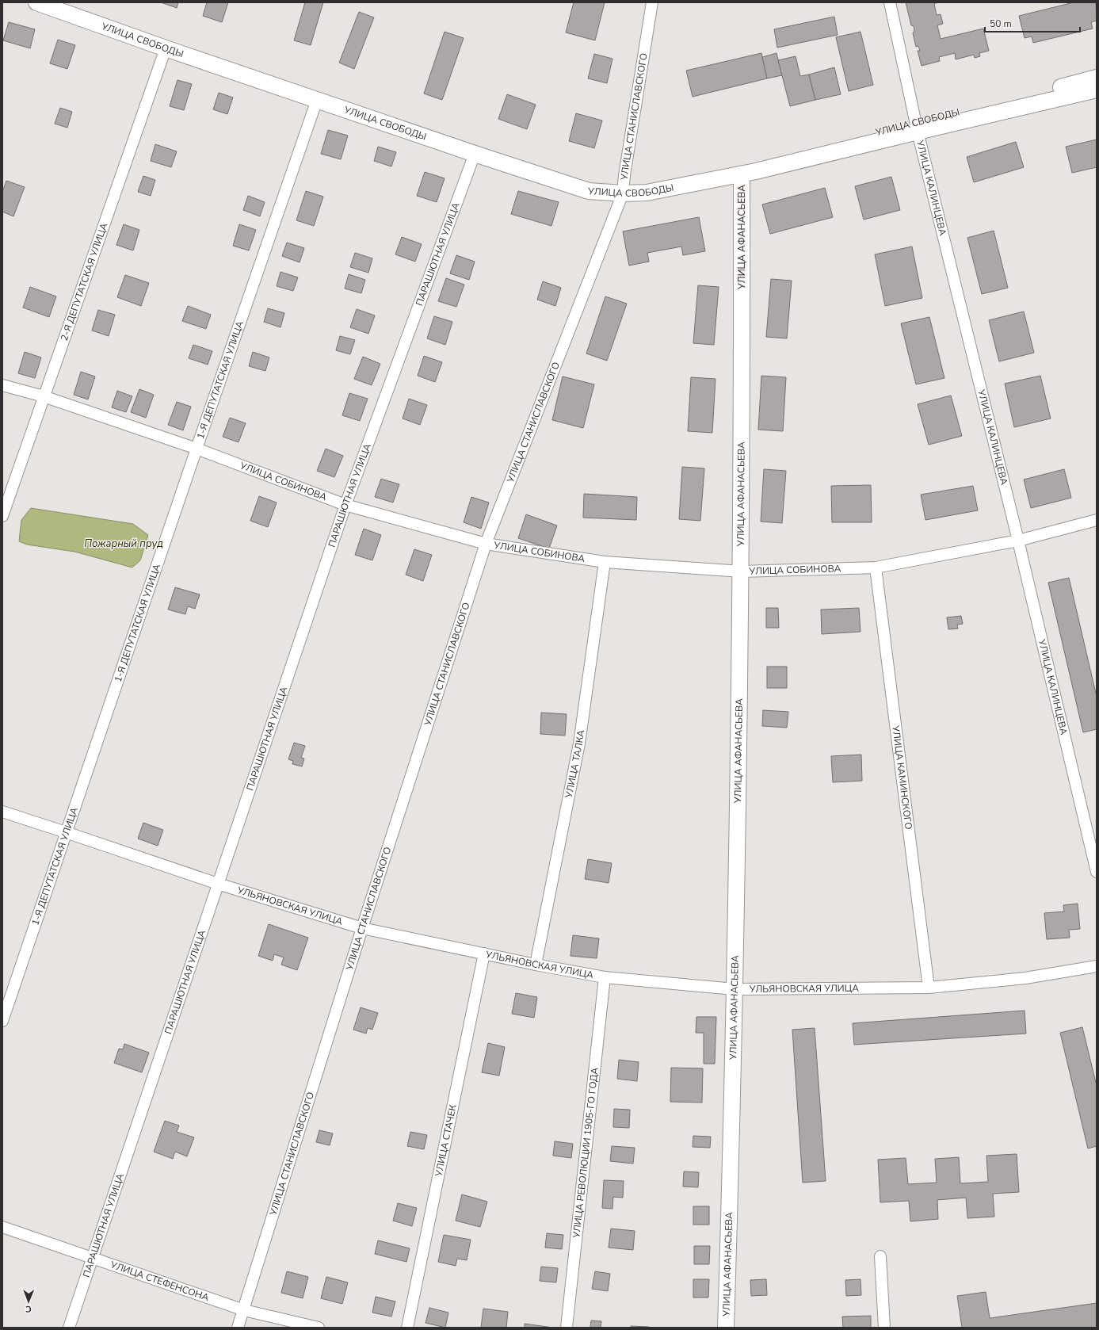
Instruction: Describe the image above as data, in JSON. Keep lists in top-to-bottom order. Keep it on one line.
{"streets":{"street":["УЛИЦА СВОБОДЫ","УЛИЦА СТАНИСЛАВСКОГО","УЛИЦА КАЛИНЦЕВА","УЛИЦА АФАНАСЬЕВА","ПАРАШЮТНАЯ УЛИЦА","2-Я ДЕПУТАТСКАЯ УЛИЦА","1-Я ДЕПУТАТСКАЯ УЛИЦА","УЛИЦА СОБИНОВА","УЛИЦА ТАЛКА","УЛИЦА КАМИНСКОГО","УЛЬЯНОВСКАЯ УЛИЦА","УЛИЦА СТАЧЕК","УЛИЦА РЕВОЛЮЦИИ 1905-ГО ГОДА","УЛИЦА СТЕФЕНСОНА"]},"crossings":[["УЛИЦА СВОБОДЫ","УЛИЦА СТАНИСЛАВСКОГО"],["УЛИЦА СВОБОДЫ","УЛИЦА КАЛИНЦЕВА"],["УЛИЦА СВОБОДЫ","УЛИЦА АФАНАСЬЕВА"],["УЛИЦА СВОБОДЫ","ПАРАШЮТНАЯ УЛИЦА"],["УЛИЦА СВОБОДЫ","2-Я ДЕПУТАТСКАЯ УЛИЦА"],["УЛИЦА СВОБОДЫ","1-Я ДЕПУТАТСКАЯ УЛИЦА"],["УЛИЦА СТАНИСЛАВСКОГО","УЛИЦА СОБИНОВА"],["УЛИЦА СТАНИСЛАВСКОГО","УЛЬЯНОВСКАЯ УЛИЦА"],["УЛИЦА СТАНИСЛАВСКОГО","УЛИЦА СТЕФЕНСОНА"],["УЛИЦА КАЛИНЦЕВА","УЛИЦА СОБИНОВА"],["УЛИЦА АФАНАСЬЕВА","УЛИЦА СОБИНОВА"],["УЛИЦА АФАНАСЬЕВА","УЛЬЯНОВСКАЯ УЛИЦА"],["ПАРАШЮТНАЯ УЛИЦА","УЛИЦА СОБИНОВА"],["ПАРАШЮТНАЯ УЛИЦА","УЛЬЯНОВСКАЯ УЛИЦА"],["ПАРАШЮТНАЯ УЛИЦА","УЛИЦА СТЕФЕНСОНА"],["2-Я ДЕПУТАТСКАЯ УЛИЦА","УЛИЦА СОБИНОВА"],["1-Я ДЕПУТАТСКАЯ УЛИЦА","УЛИЦА СОБИНОВА"],["1-Я ДЕПУТАТСКАЯ УЛИЦА","УЛЬЯНОВСКАЯ УЛИЦА"],["УЛИЦА СОБИНОВА","УЛИЦА ТАЛКА"],["УЛИЦА СОБИНОВА","УЛИЦА КАМИНСКОГО"],["УЛИЦА ТАЛКА","УЛЬЯНОВСКАЯ УЛИЦА"],["УЛИЦА КАМИНСКОГО","УЛЬЯНОВСКАЯ УЛИЦА"],["УЛЬЯНОВСКАЯ УЛИЦА","УЛИЦА СТАЧЕК"],["УЛЬЯНОВСКАЯ УЛИЦА","УЛИЦА РЕВОЛЮЦИИ 1905-ГО ГОДА"]],"water":["Пожарный пруд"],"scale_bar":"50 m","north":"bottom"}
